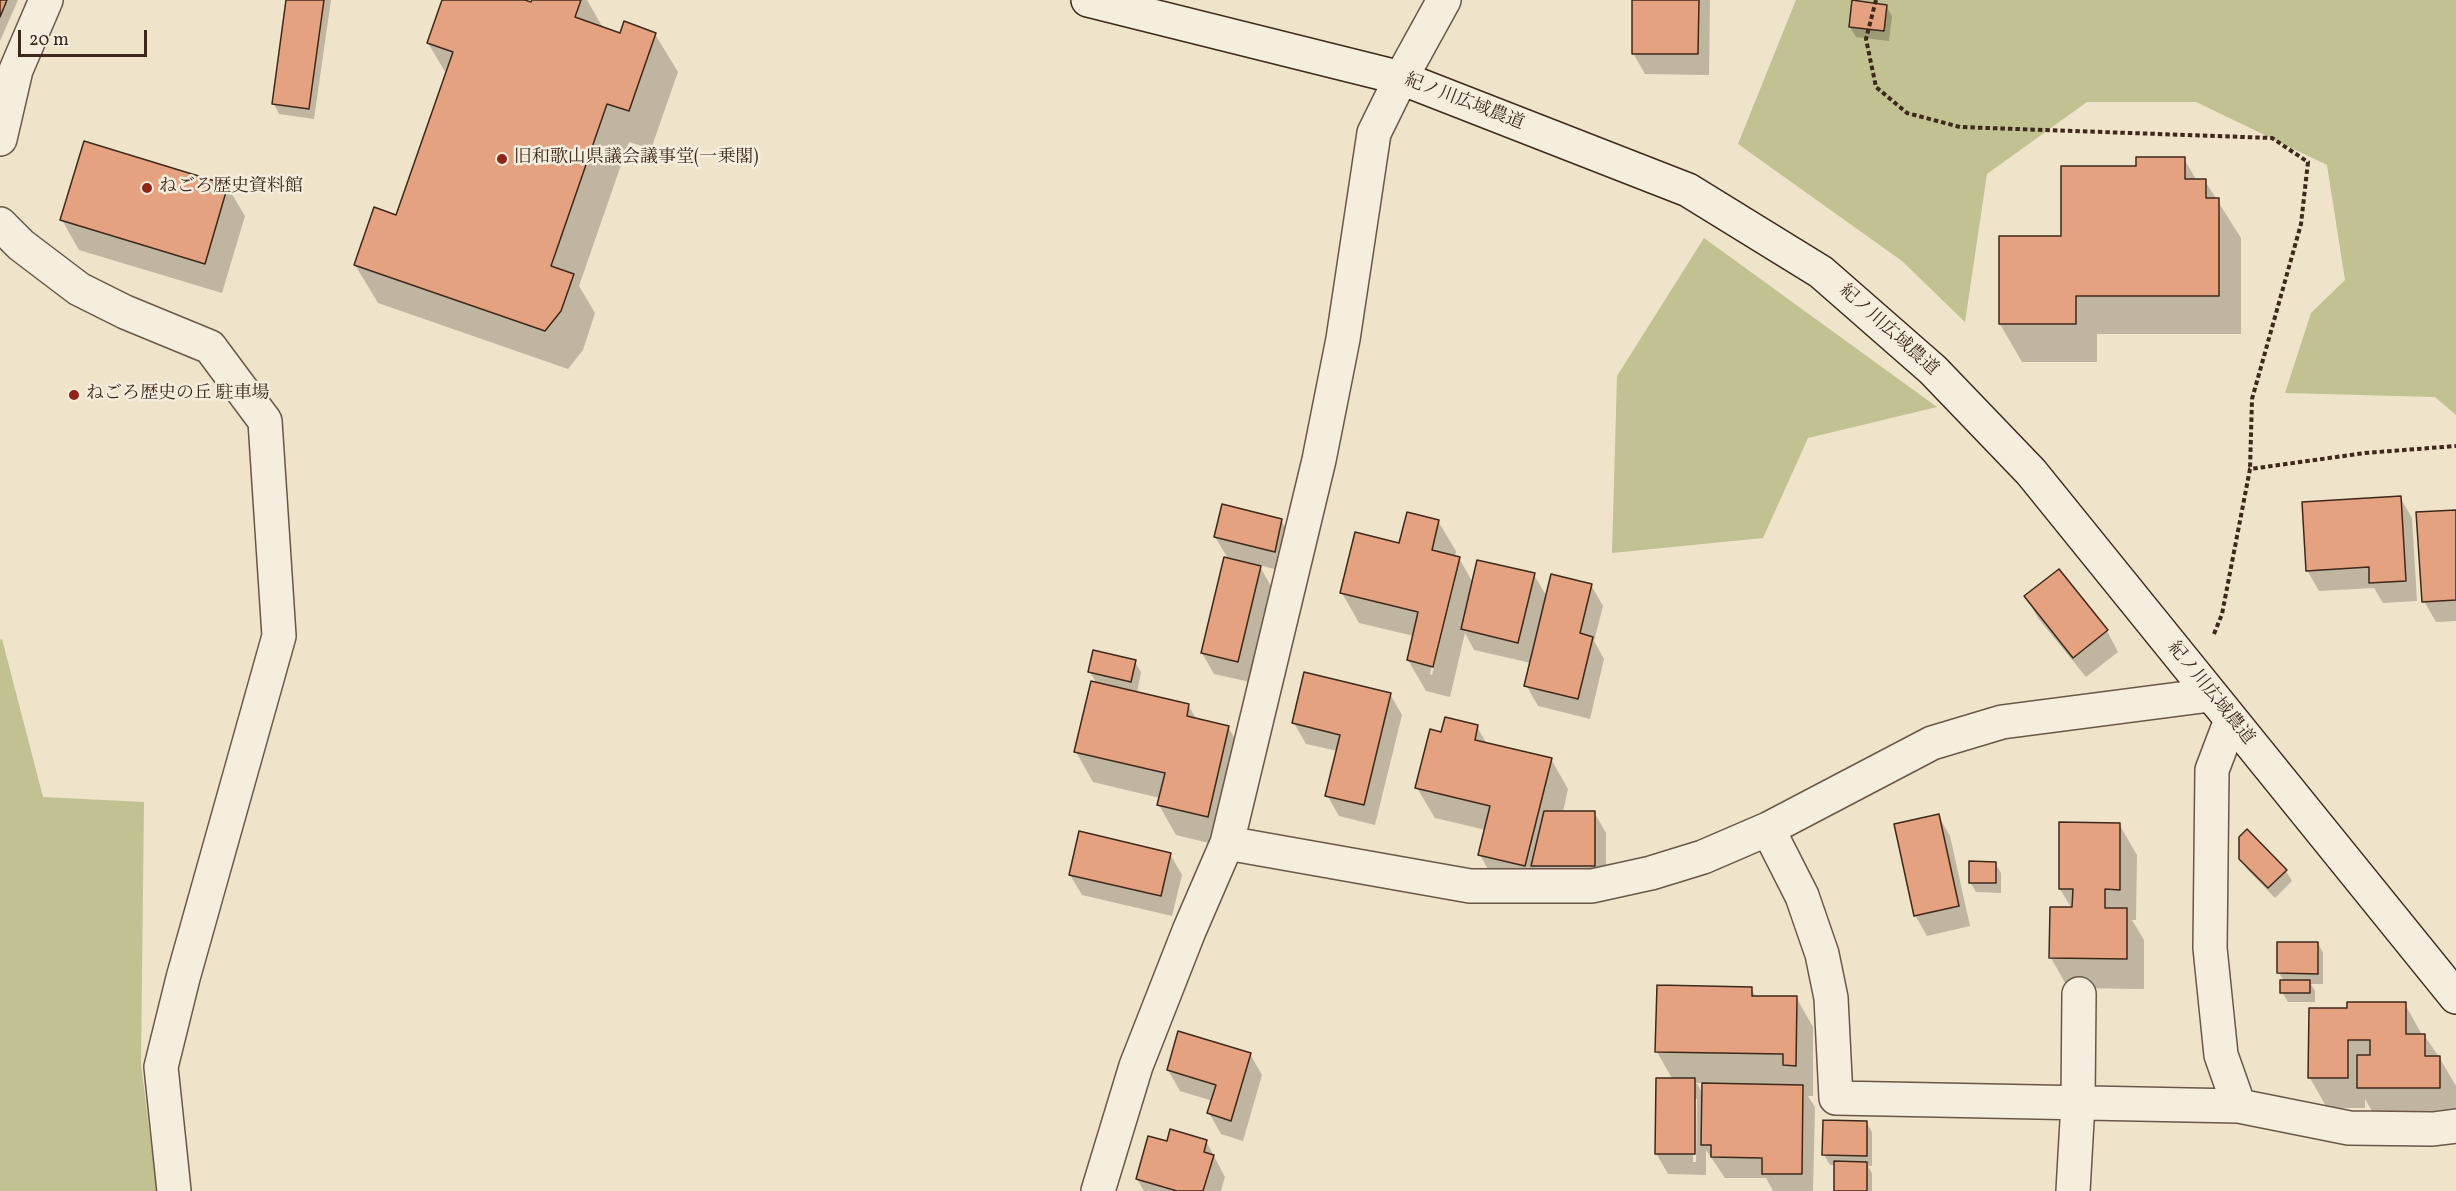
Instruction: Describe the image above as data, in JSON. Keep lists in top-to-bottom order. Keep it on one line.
{"streets":{"street":["紀ノ川広域農道"]},"places":["旧和歌山県議会議事堂(一乗閣)","ねごろ歴史資料館","ねごろ歴史の丘 駐車場"],"scale_bar":"20 m"}
